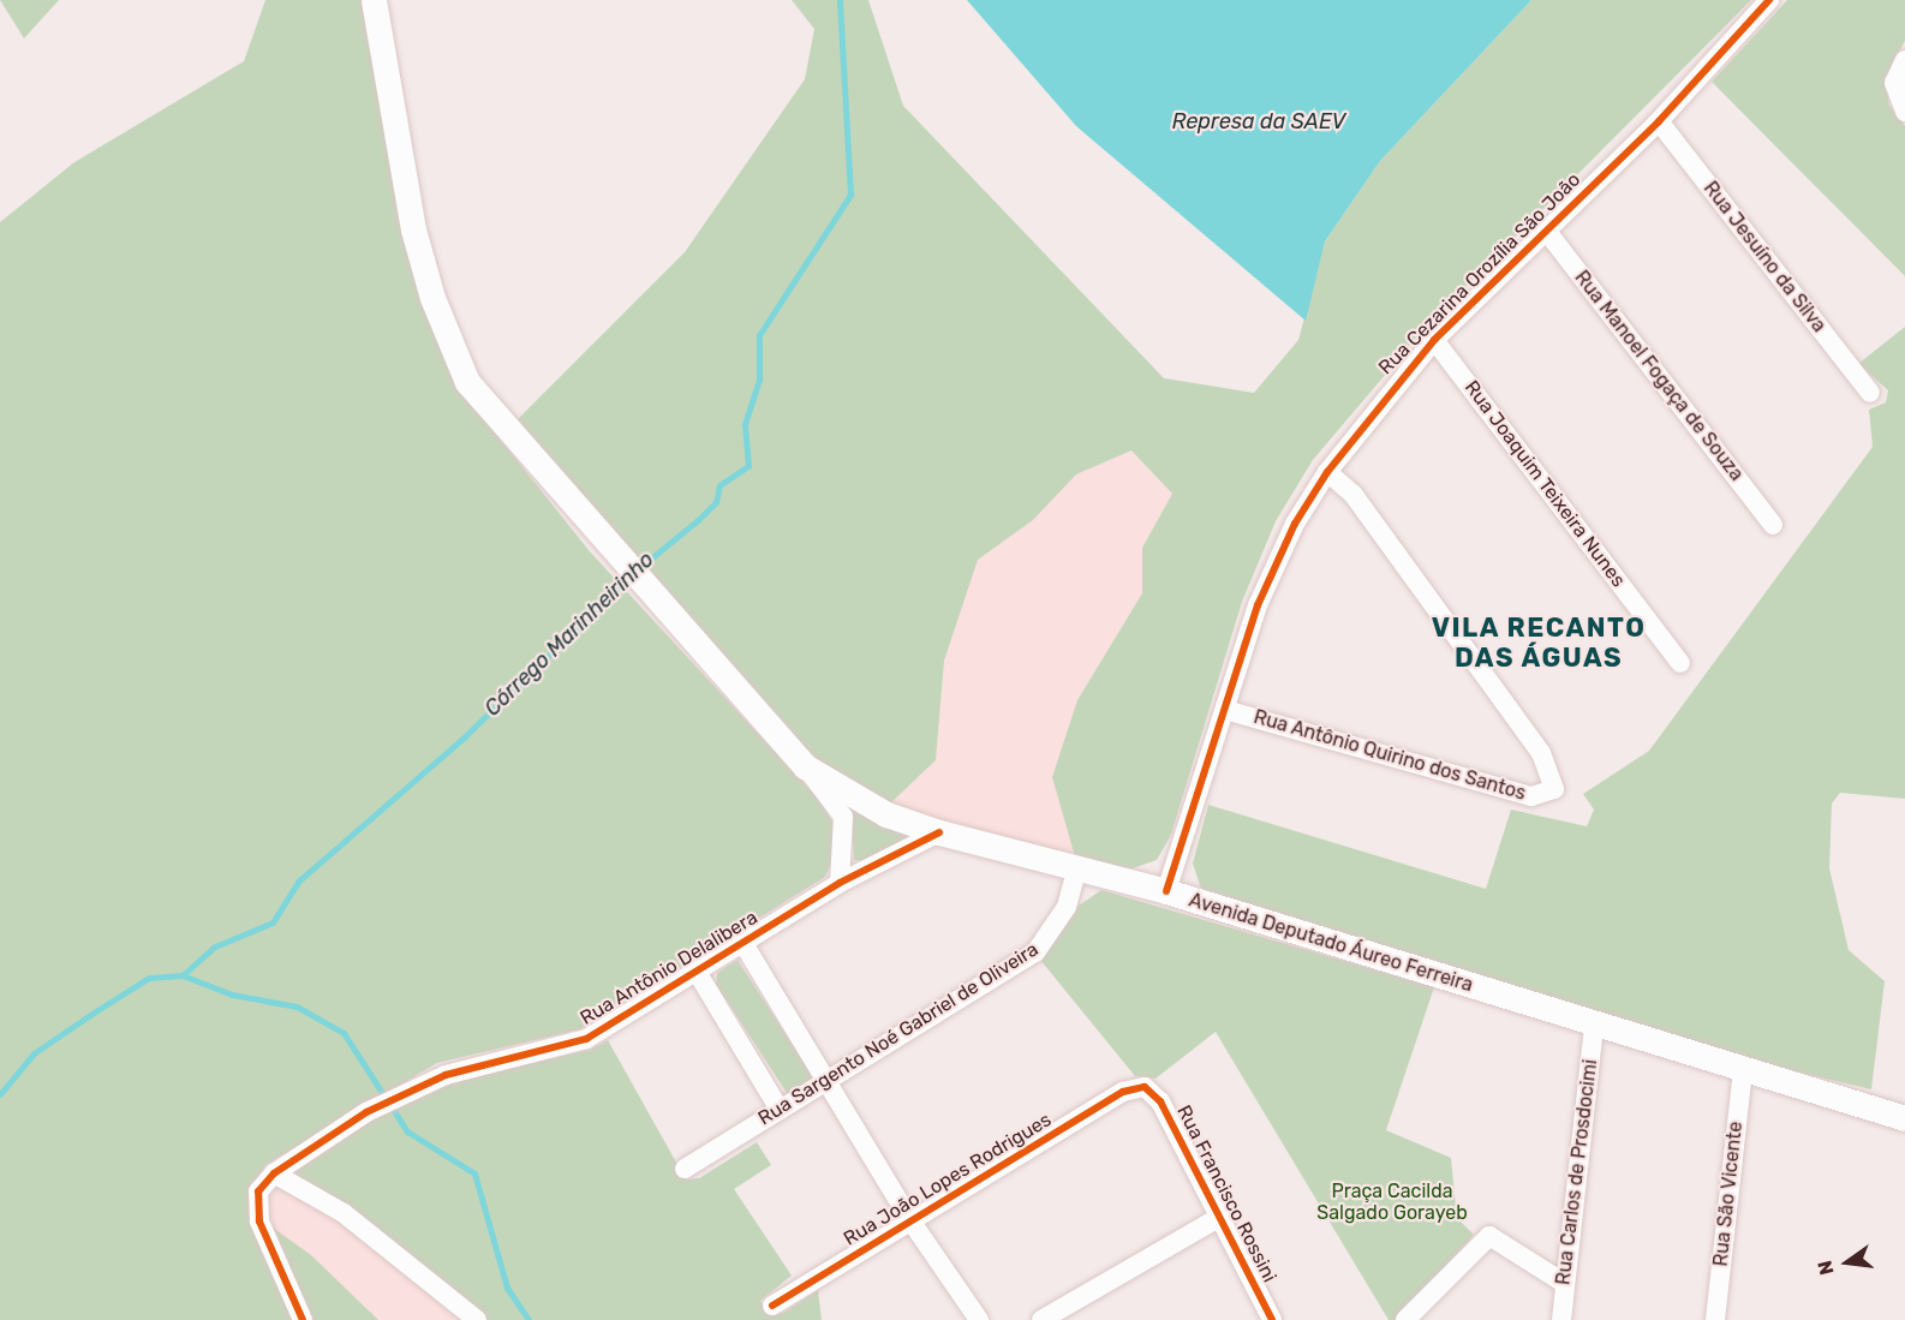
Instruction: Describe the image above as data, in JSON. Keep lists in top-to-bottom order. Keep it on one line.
{"streets":{"main road":["Avenida Deputado Áureo Ferreira"],"street":["Rua Jesuíno da Silva","Rua Cezarina Orozília São João","Rua Manoel Fogaça de Souza","Rua Joaquim Teixeira Nunes","Rua Antônio Quirino dos Santos","Rua Antônio Delalibera","Rua Sargento Noé Gabriel de Oliveira","Rua Carlos de Prosdocimi","Rua João Lopes Rodrigues","Rua Francisco Rossini","Rua São Vicente"]},"crossings":[["Rua Jesuíno da Silva","Rua Cezarina Orozília São João"],["Rua Cezarina Orozília São João","Rua Manoel Fogaça de Souza"],["Rua Cezarina Orozília São João","Rua Joaquim Teixeira Nunes"],["Rua Cezarina Orozília São João","Rua Antônio Quirino dos Santos"],["Rua Cezarina Orozília São João","Avenida Deputado Áureo Ferreira"],["Avenida Deputado Áureo Ferreira","Rua Antônio Delalibera"],["Avenida Deputado Áureo Ferreira","Rua Sargento Noé Gabriel de Oliveira"],["Avenida Deputado Áureo Ferreira","Rua Carlos de Prosdocimi"],["Avenida Deputado Áureo Ferreira","Rua São Vicente"],["Rua João Lopes Rodrigues","Rua Francisco Rossini"]],"districts":["VILA RECANTO DAS ÁGUAS"],"water":["Represa da SAEV","Córrego Marinheirinho"],"parks":["Praça Cacilda Salgado Gorayeb"],"north":"left"}
